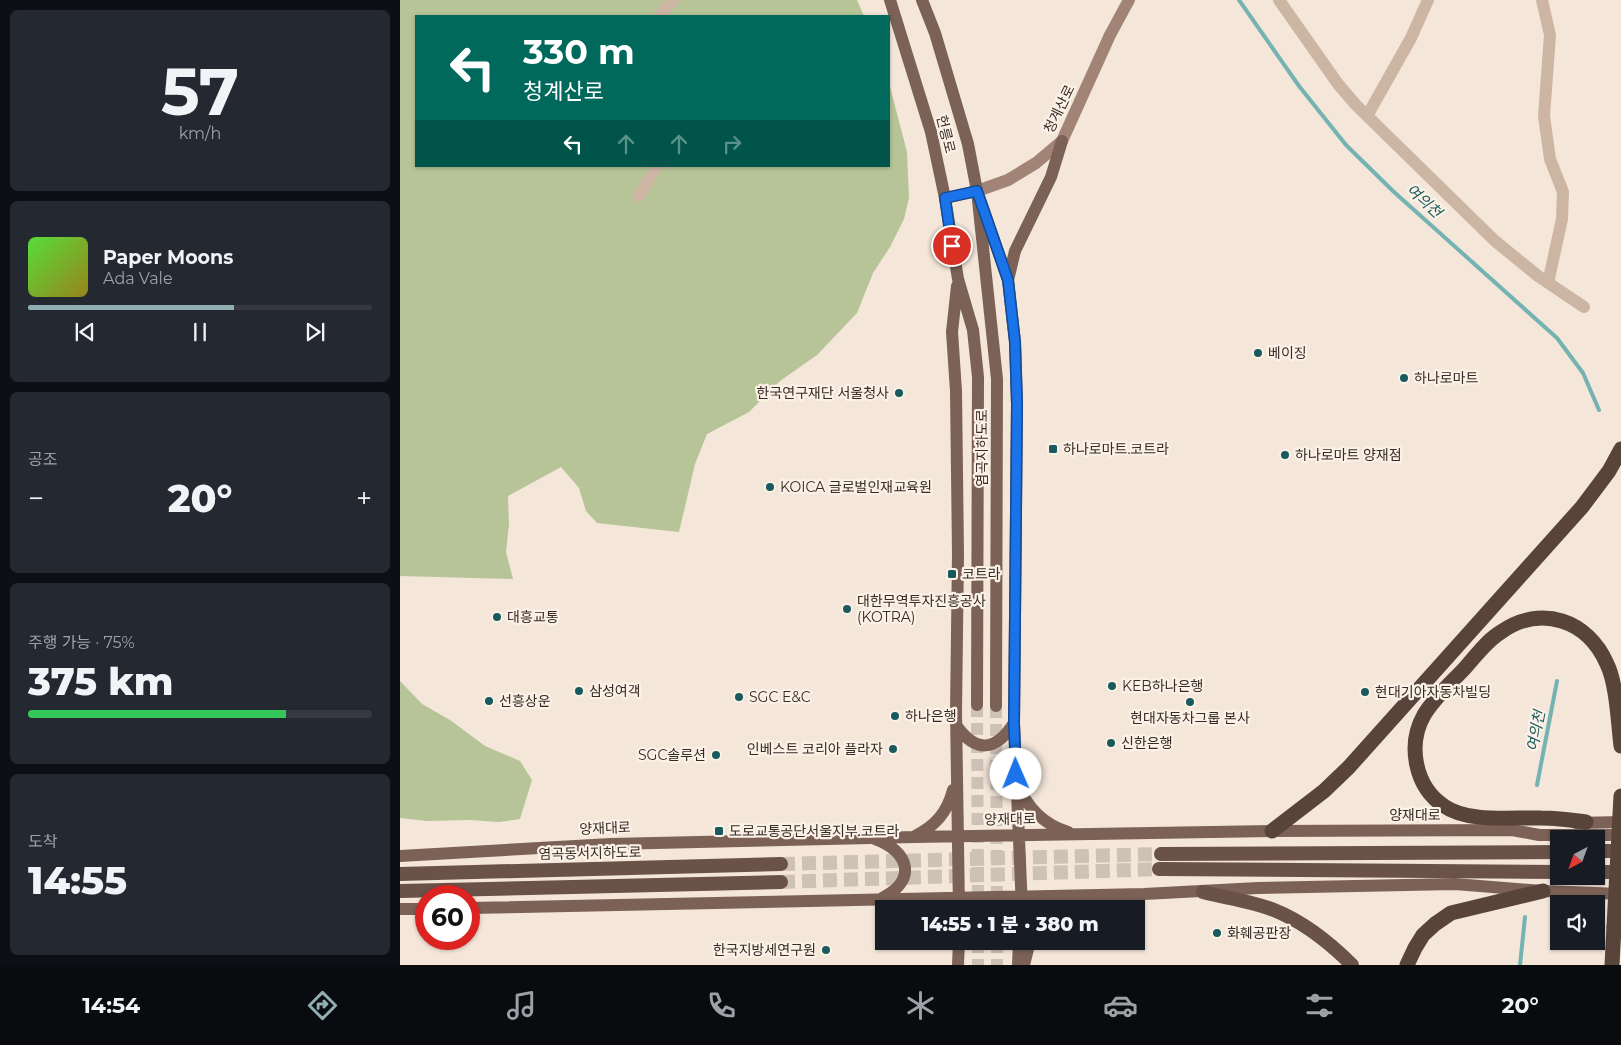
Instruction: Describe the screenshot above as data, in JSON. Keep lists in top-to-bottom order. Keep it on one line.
{"streets":{"highway":["염곡동서지하도로"],"main road":["청계산로","헌릉로","염곡지하도로","양재대로"]},"crossings":[["청계산로","헌릉로"],["청계산로","염곡지하도로"],["헌릉로","염곡지하도로"]],"water":["여의천"],"places":{"other":["베이징","하나로마트","한국연구재단 서울청사","하나로마트 양재점","KOICA 글로벌인재교육원","대한무역투자진흥공사 (KOTRA)","대흥교통","KEB하나은행","삼성여객","현대기아자동차빌딩","SGC E&C","선흥상운","현대자동차그룹 본사","하나은행","신한은행","인베스트 코리아 플라자","SGC솔루션","화훼공판장","한국지방세연구원"],"transit":["하나로마트.코트라","코트라","도로교통공단서울지부.코트라"]},"north":"bottom left","page":{"tile":[["57","km/h"],"공조",["주행 가능 · 75%","375 km"],["도착","14:55"]],"turn":["330 m","청계산로"],"song":["Paper Moons","Ada Vale"],"heat":["−","20°","+"],"limit":"60","trip":"14:55 · 1 분 · 380 m","tabs":["14:54","20°"]}}
